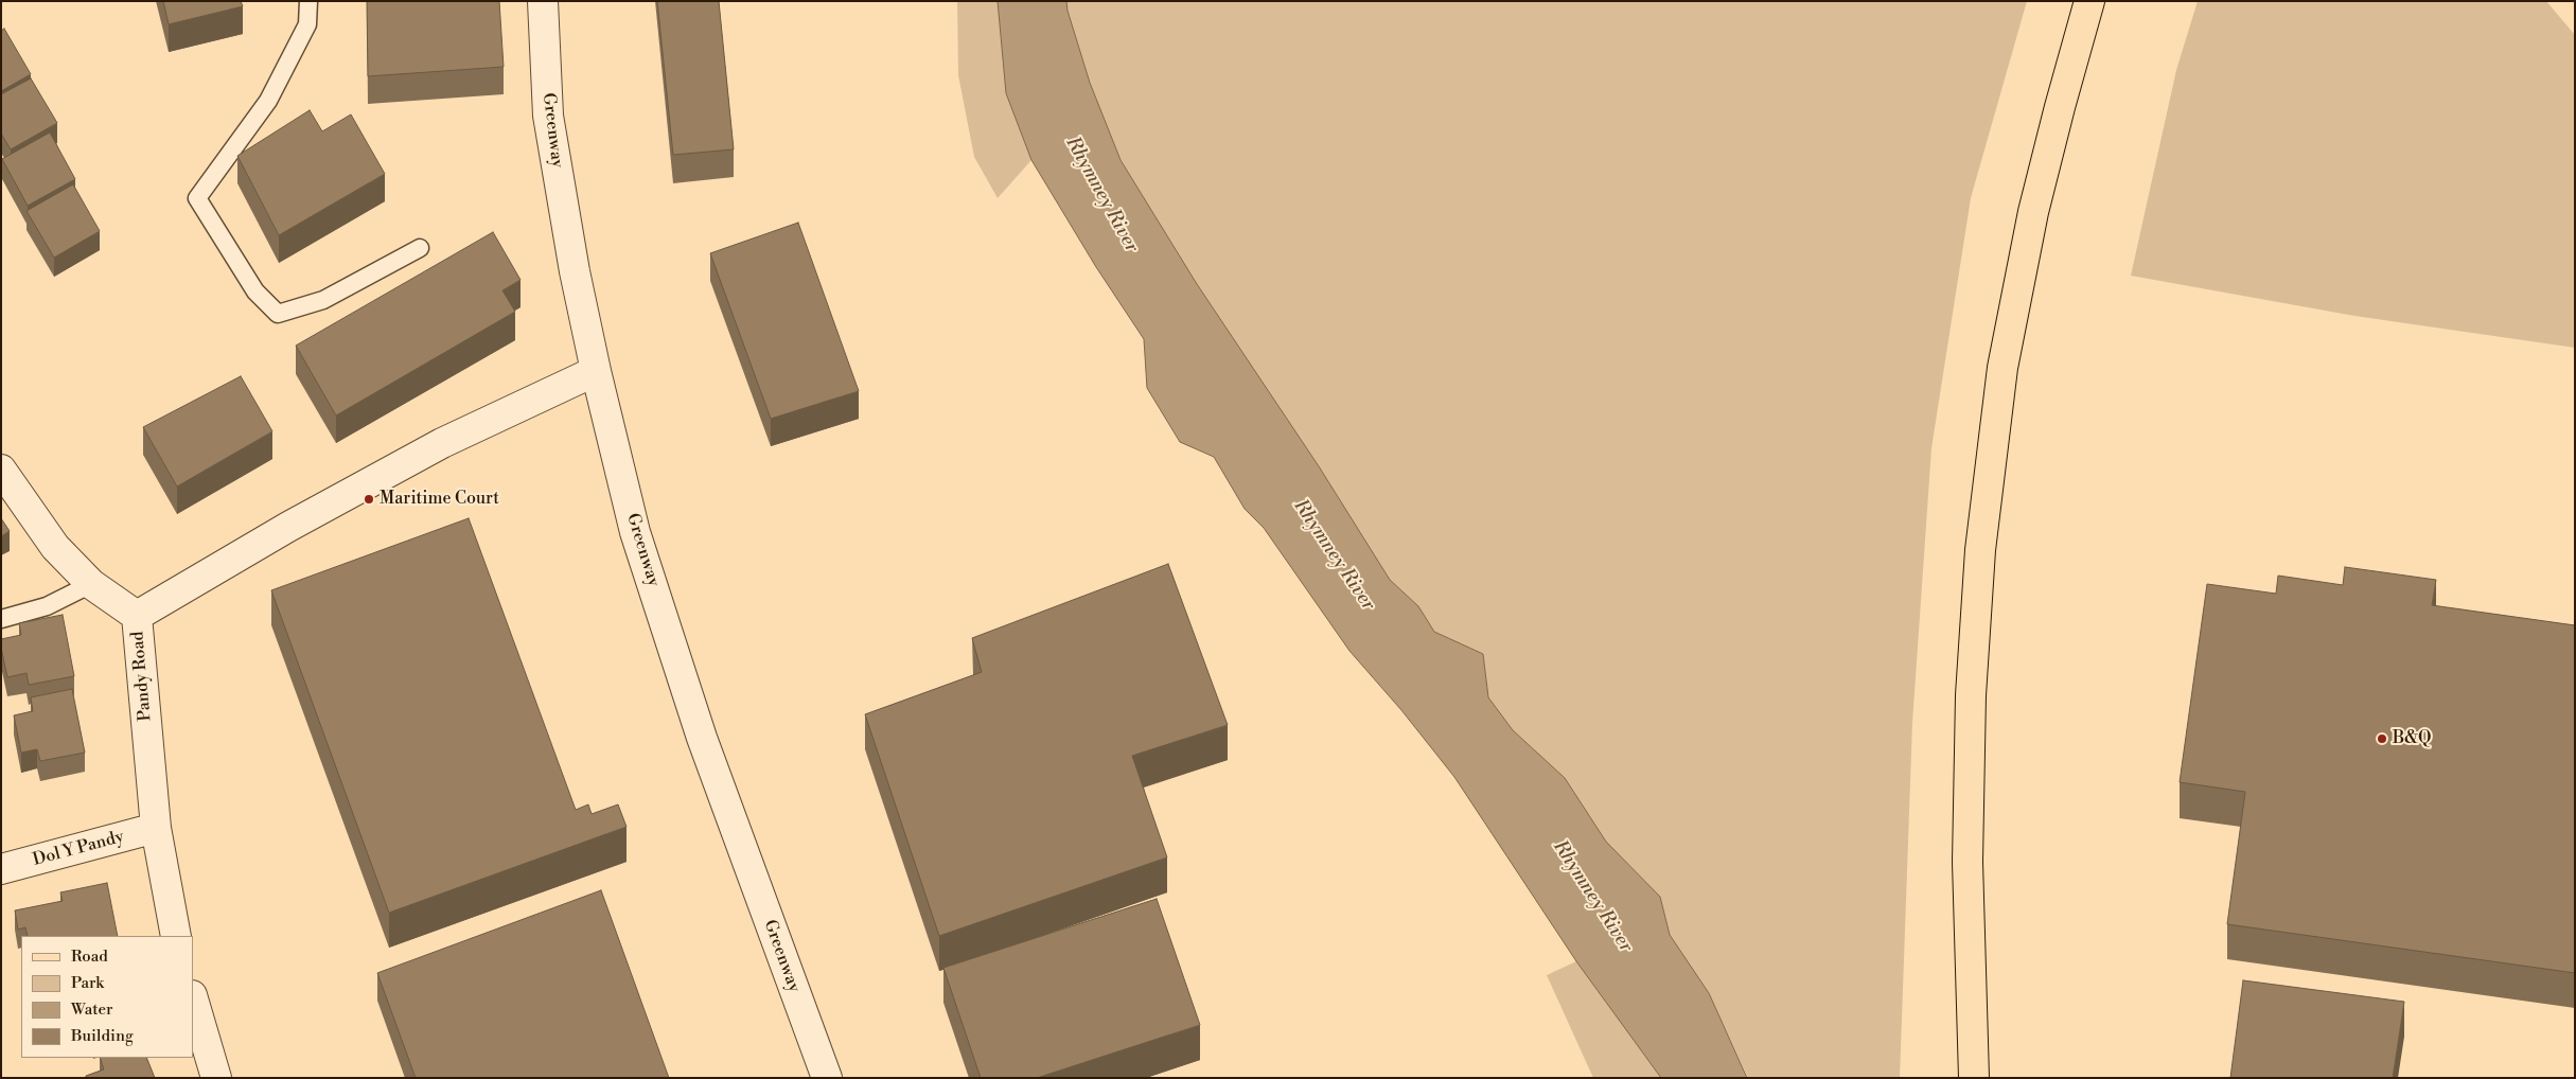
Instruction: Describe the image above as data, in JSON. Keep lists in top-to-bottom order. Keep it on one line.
{"streets":{"street":["Greenway","Pandy Road","Dol Y Pandy"]},"crossings":[["Pandy Road","Dol Y Pandy"]],"water":["Rhymney River"],"places":["Maritime Court","B&Q"],"legend":["Road","Park","Water","Building"]}
